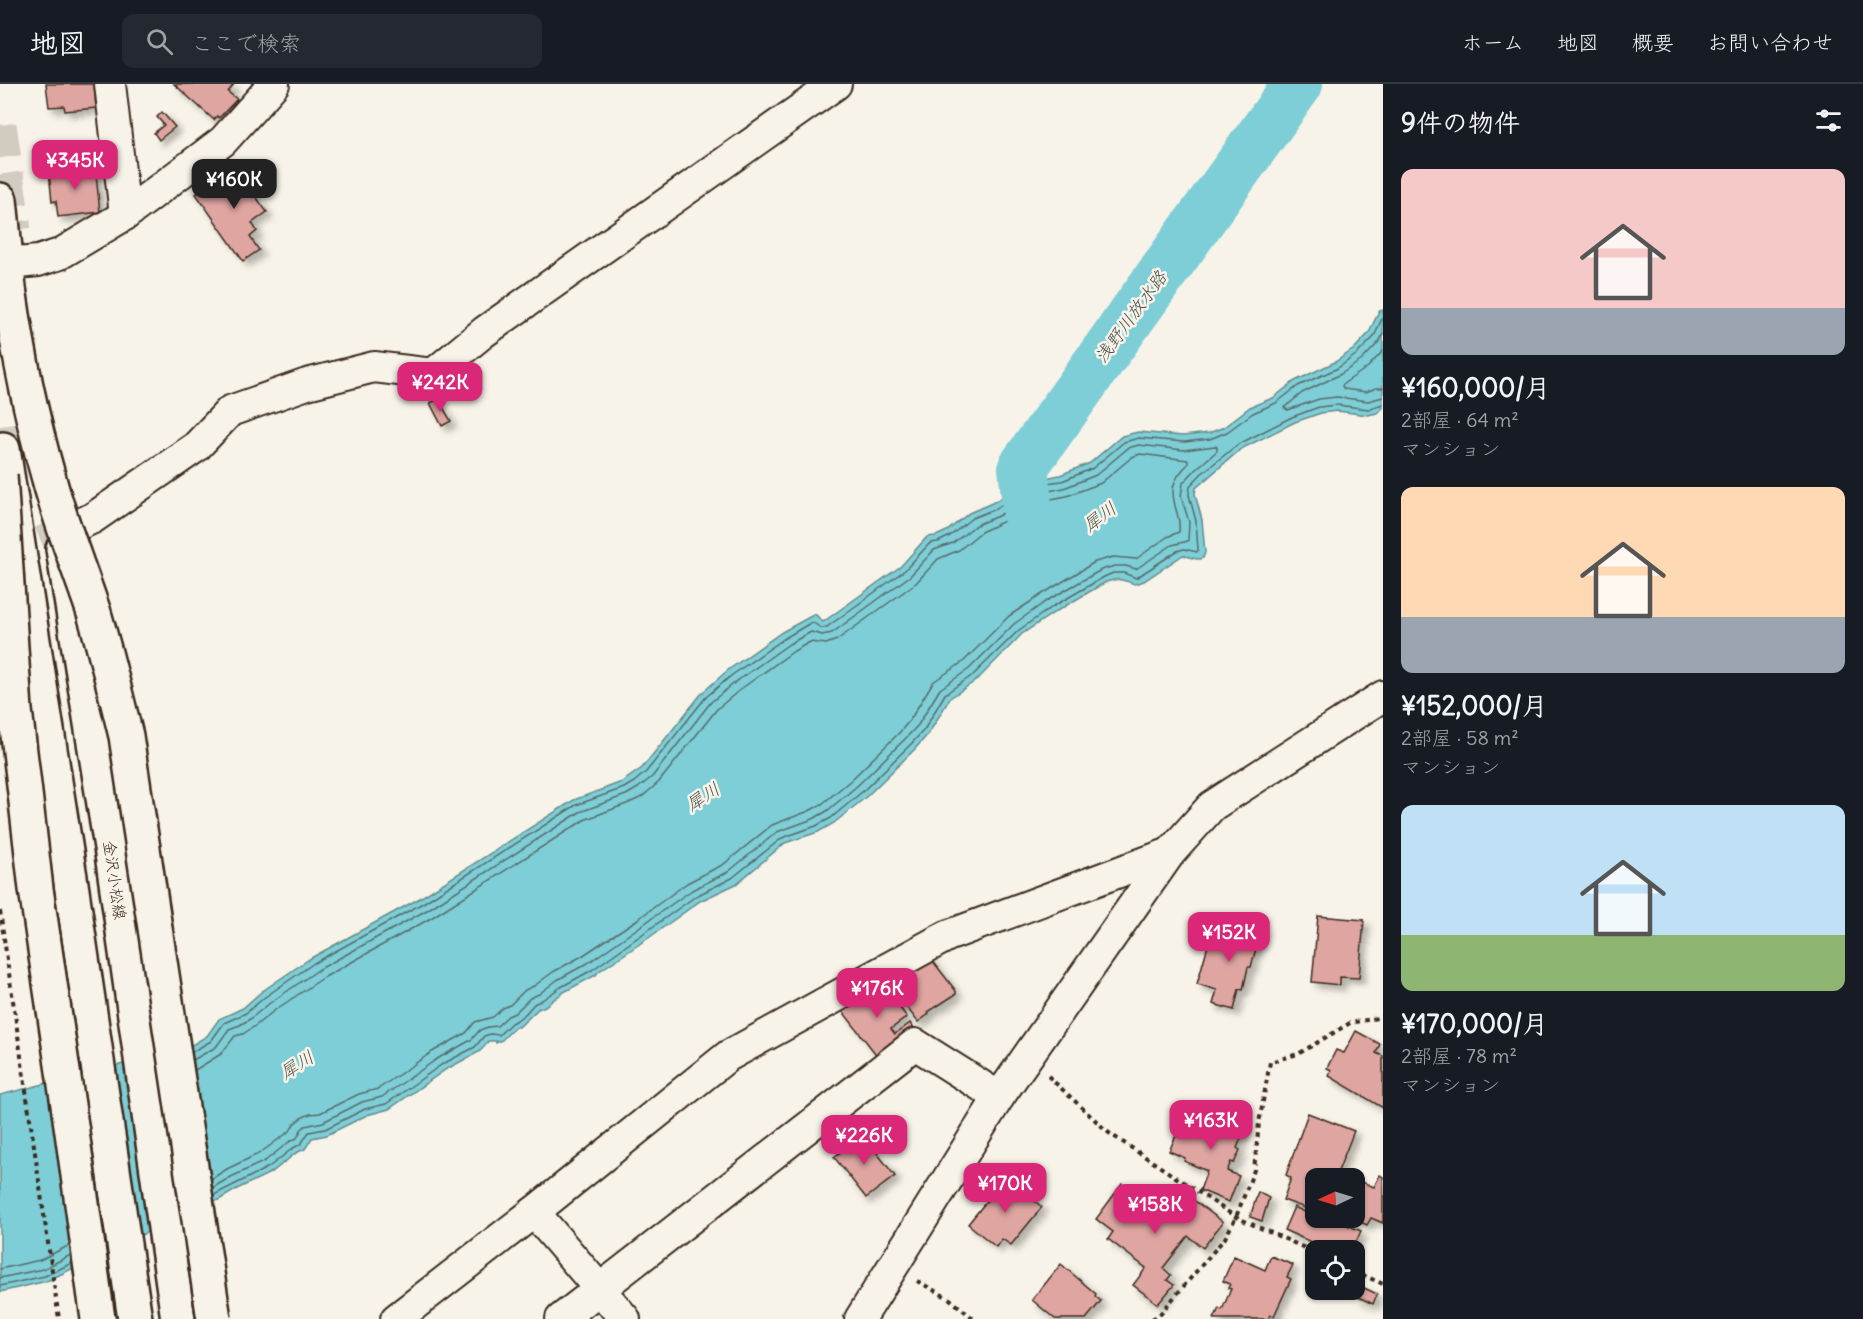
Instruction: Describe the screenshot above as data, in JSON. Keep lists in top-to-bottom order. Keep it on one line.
{"streets":{"main road":["金沢小松線"]},"water":["浅野川放水路","犀川"],"north":"left","page":{"header":"地図","search":"ここで検索","nav":["ホーム","地図","概要","お問い合わせ"],"heading":"9件の物件","price":["¥345K","¥160K","¥242K","¥152K","¥176K","¥163K","¥226K","¥170K","¥158K"],"list":[{"name":"¥160,000/月","note":"2部屋 · 64 m² · マンション"},{"name":"¥152,000/月","note":"2部屋 · 58 m² · マンション"},{"name":"¥170,000/月","note":"2部屋 · 78 m² · マンション"}]}}
